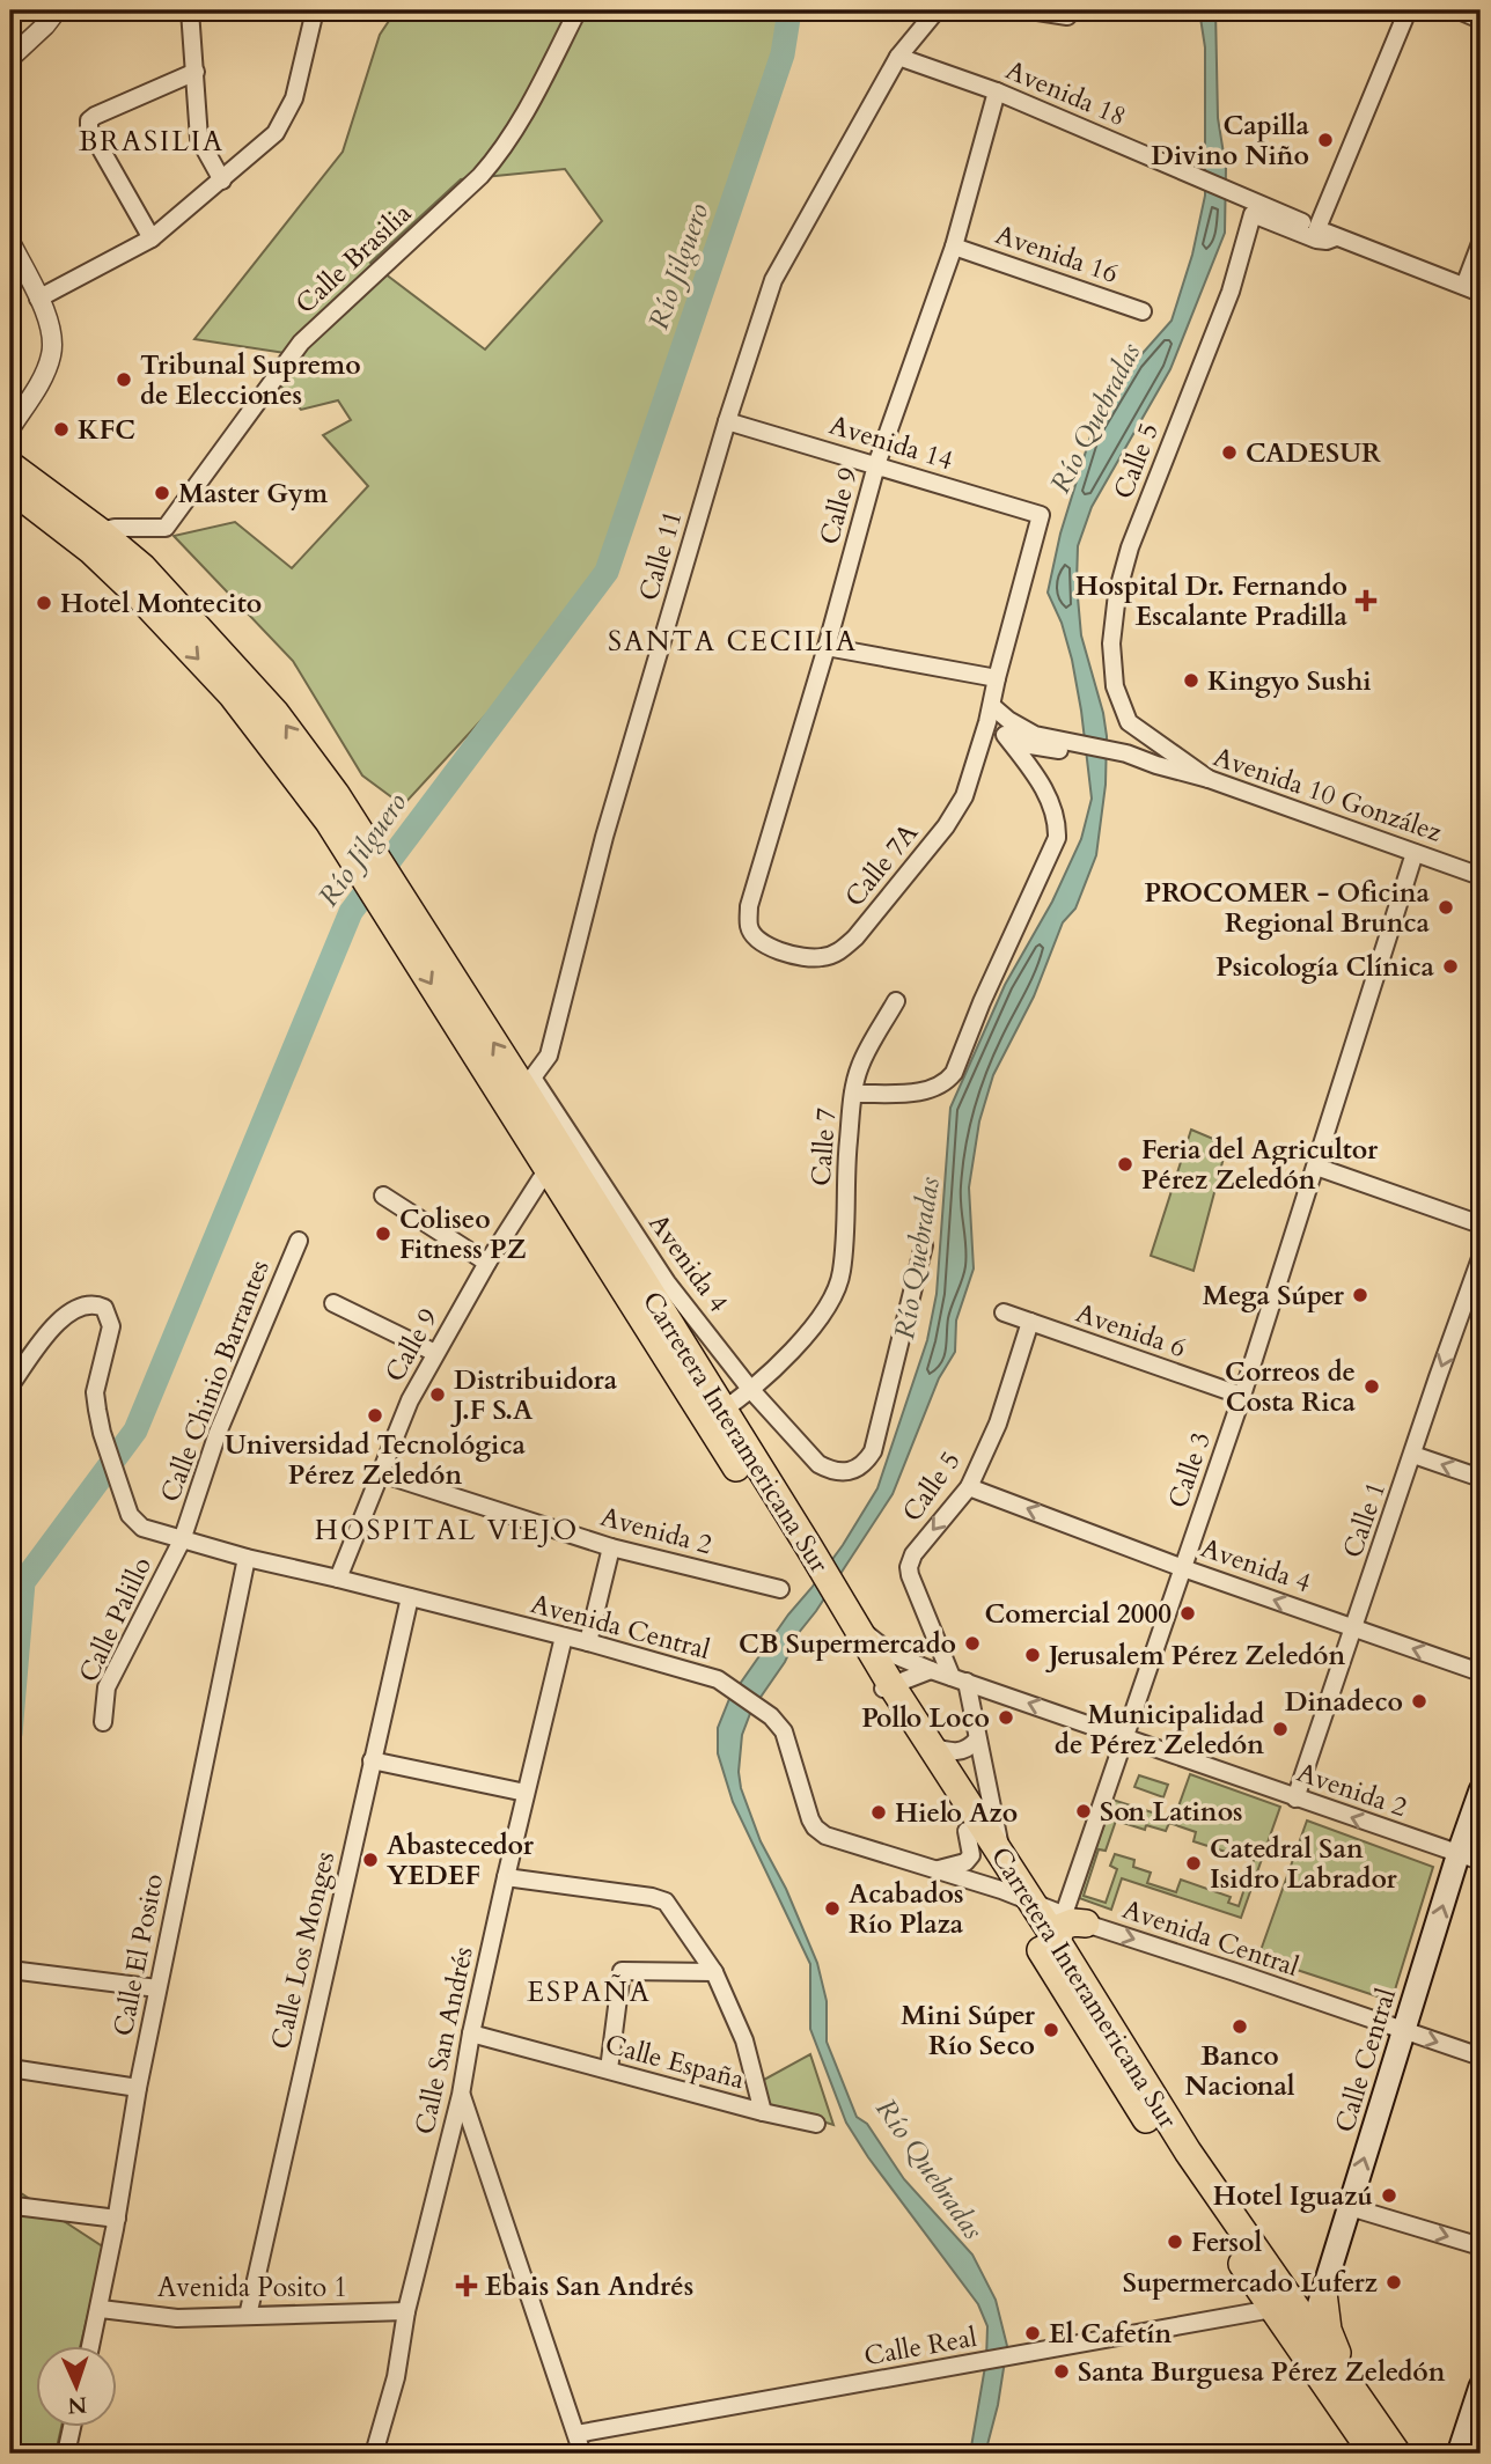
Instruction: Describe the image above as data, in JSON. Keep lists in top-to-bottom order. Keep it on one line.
{"streets":{"highway":["Carretera Interamericana Sur"],"main road":["Calle Central"],"street":["Avenida 18","Avenida 16","Calle Brasilia","Avenida 14","Calle 5","Calle 9","Calle 11","Avenida 10 González","Calle 7A","Calle 7","Avenida 4","Avenida 6","Calle Chinio Barrantes","Calle 3","Calle 1","Avenida 2","Calle Palillo","Avenida Central","Calle Los Monges","Calle El Posito","Calle San Andrés","Calle España","Avenida Posito 1","Calle Real"]},"crossings":[["Avenida 18","Calle 5"],["Avenida 18","Calle 9"],["Avenida 18","Calle 11"],["Avenida 16","Calle 9"],["Calle Brasilia","Carretera Interamericana Sur"],["Avenida 14","Calle 9"],["Avenida 14","Calle 11"],["Calle 5","Avenida 10 González"],["Calle 5","Avenida 4"],["Calle 5","Avenida 6"],["Calle 5","Carretera Interamericana Sur"],["Calle 5","Avenida 2"],["Calle 9","Calle 7A"],["Calle 9","Carretera Interamericana Sur"],["Calle 9","Avenida 2"],["Calle 9","Avenida Central"],["Calle 11","Avenida 4"],["Calle 11","Carretera Interamericana Sur"],["Avenida 10 González","Calle 7A"],["Avenida 10 González","Calle 7"],["Avenida 10 González","Calle 3"],["Calle 7","Avenida 4"],["Calle 7","Carretera Interamericana Sur"],["Avenida 4","Carretera Interamericana Sur"],["Avenida 4","Calle 3"],["Avenida 4","Calle 1"],["Avenida 6","Calle 3"],["Calle Chinio Barrantes","Calle Palillo"],["Calle Chinio Barrantes","Avenida Central"],["Carretera Interamericana Sur","Avenida 2"],["Carretera Interamericana Sur","Avenida Central"],["Carretera Interamericana Sur","Calle Central"],["Carretera Interamericana Sur","Calle Real"],["Calle 3","Avenida 2"],["Calle 3","Avenida Central"],["Calle 1","Avenida 2"],["Avenida 2","Calle Central"],["Calle Palillo","Avenida Central"],["Avenida Central","Calle Los Monges"],["Avenida Central","Calle El Posito"],["Avenida Central","Calle San Andrés"],["Avenida Central","Calle Central"],["Calle Los Monges","Avenida Posito 1"],["Calle El Posito","Avenida Posito 1"],["Calle San Andrés","Calle España"],["Calle San Andrés","Avenida Posito 1"]],"one_way":["Avenida 4","Calle Central"],"districts":["BRASILIA","SANTA CECILIA","HOSPITAL VIEJO","ESPAÑA"],"water":["Río Jilguero","Río Quebradas"],"places":{"other":["Capilla Divino Niño","Tribunal Supremo de Elecciones","KFC","CADESUR","Master Gym","Hotel Montecito","Kingyo Sushi","PROCOMER - Oficina Regional Brunca","Psicología Clínica","Feria del Agricultor Pérez Zeledón","Coliseo Fitness PZ","Mega Súper","Correos de Costa Rica","Distribuidora J.F S.A","Universidad Tecnológica Pérez Zeledón","Comercial 2000","CB Supermercado","Jerusalem Pérez Zeledón","Dinadeco","Pollo Loco","Municipalidad de Pérez Zeledón","Son Latinos","Hielo Azo","Abastecedor YEDEF","Catedral San Isidro Labrador","Acabados Río Plaza","Banco Nacional","Mini Súper Río Seco","Hotel Iguazú","Fersol","Supermercado Luferz","El Cafetín","Santa Burguesa Pérez Zeledón"],"health":["Hospital Dr. Fernando Escalante Pradilla","Ebais San Andrés"]},"north":"bottom"}
